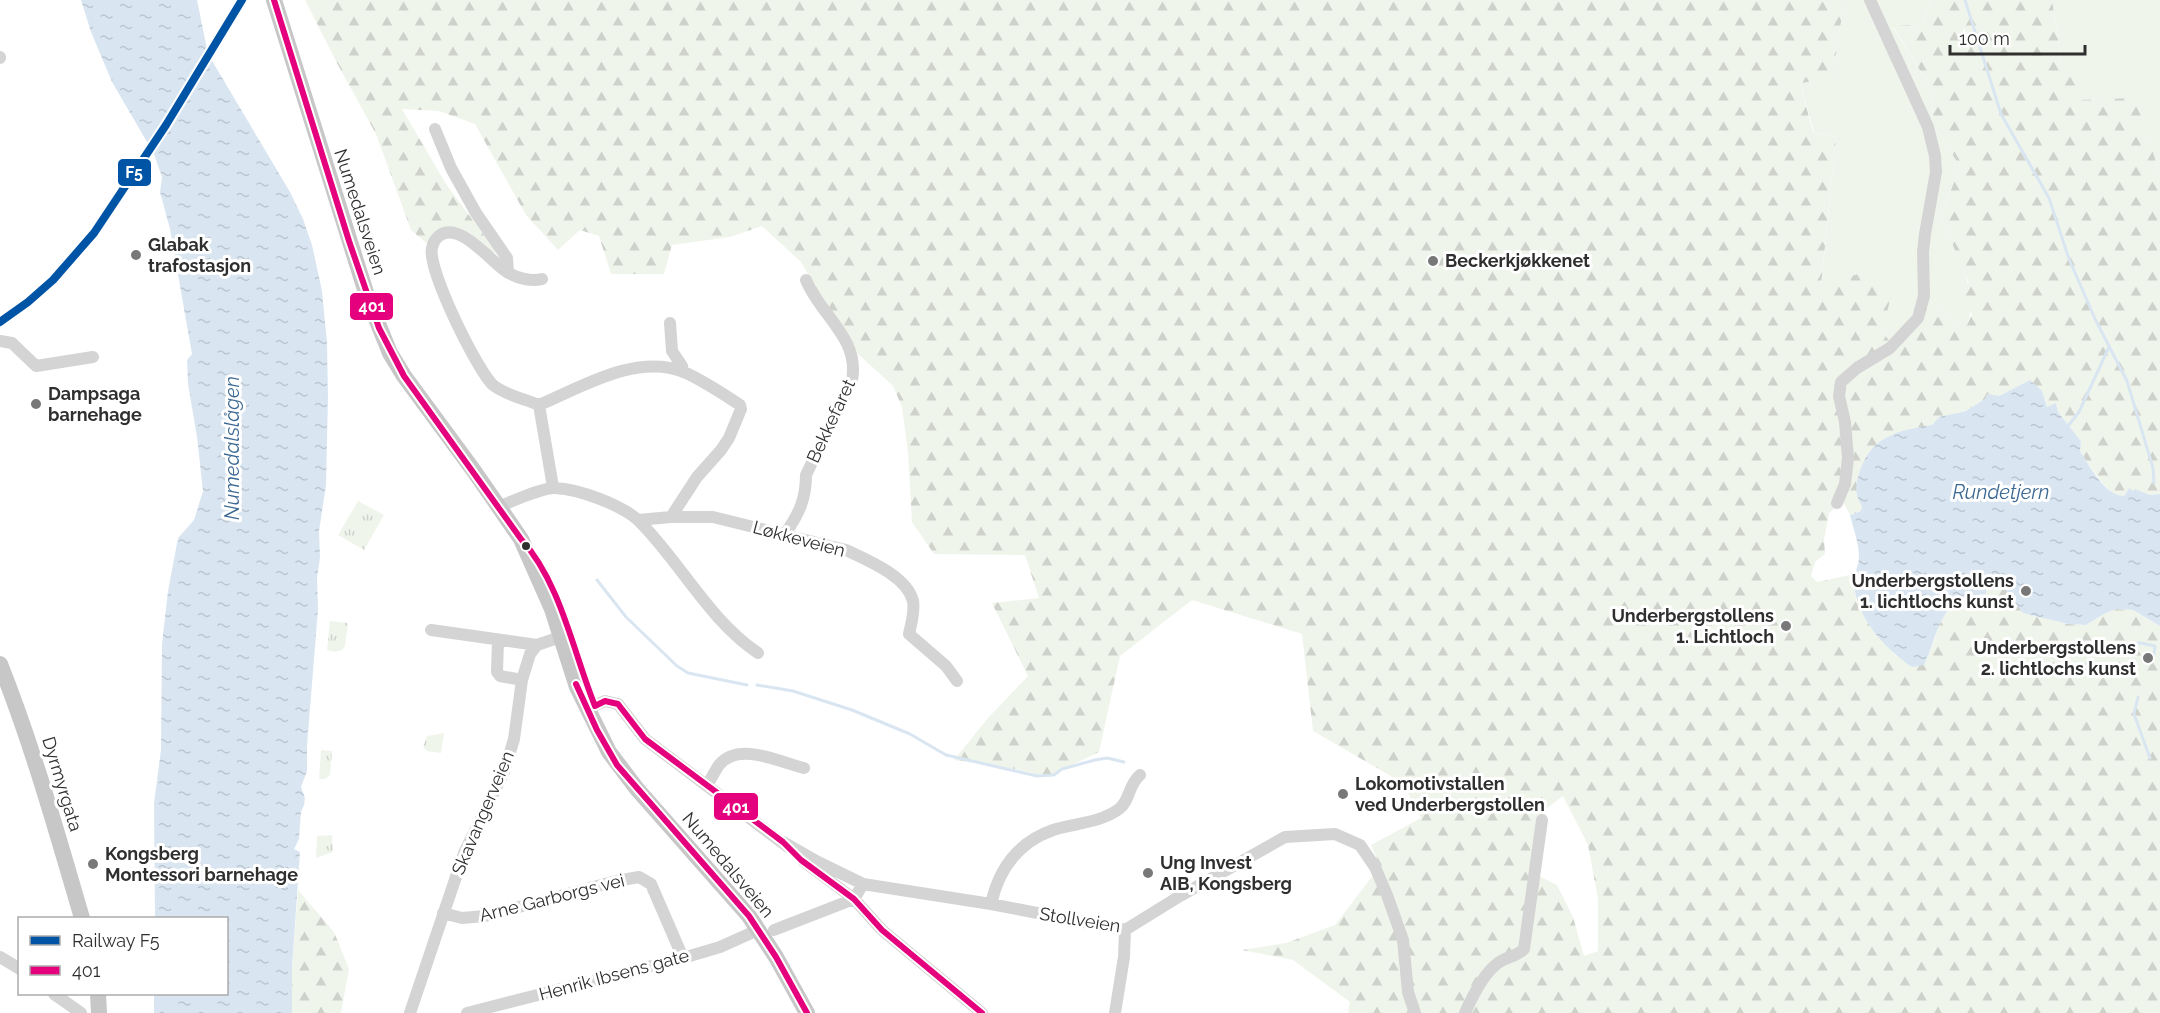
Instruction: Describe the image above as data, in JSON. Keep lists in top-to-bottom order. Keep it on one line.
{"streets":{"main road":["Numedalsveien","Dyrmyrgata"],"street":["Bekkefaret","Løkkeveien","Skavangerveien","Arne Garborgs vei","Stollveien","Henrik Ibsens gate"]},"crossings":[["Numedalsveien","Henrik Ibsens gate"],["Bekkefaret","Løkkeveien"],["Skavangerveien","Arne Garborgs vei"],["Arne Garborgs vei","Henrik Ibsens gate"]],"water":["Numedalslågen","Rundetjern"],"places":["Glabak trafostasjon","Beckerkjøkkenet","Dampsaga barnehage","Underbergstollens 1. lichtlochs kunst","Underbergstollens 1. Lichtloch","Underbergstollens 2. lichtlochs kunst","Lokomotivstallen ved Underbergstollen","Kongsberg Montessori barnehage","Ung Invest AIB, Kongsberg"],"lines":["rail line F5","transit line 401"],"legend":["Railway F5","401"],"scale_bar":"100 m"}
